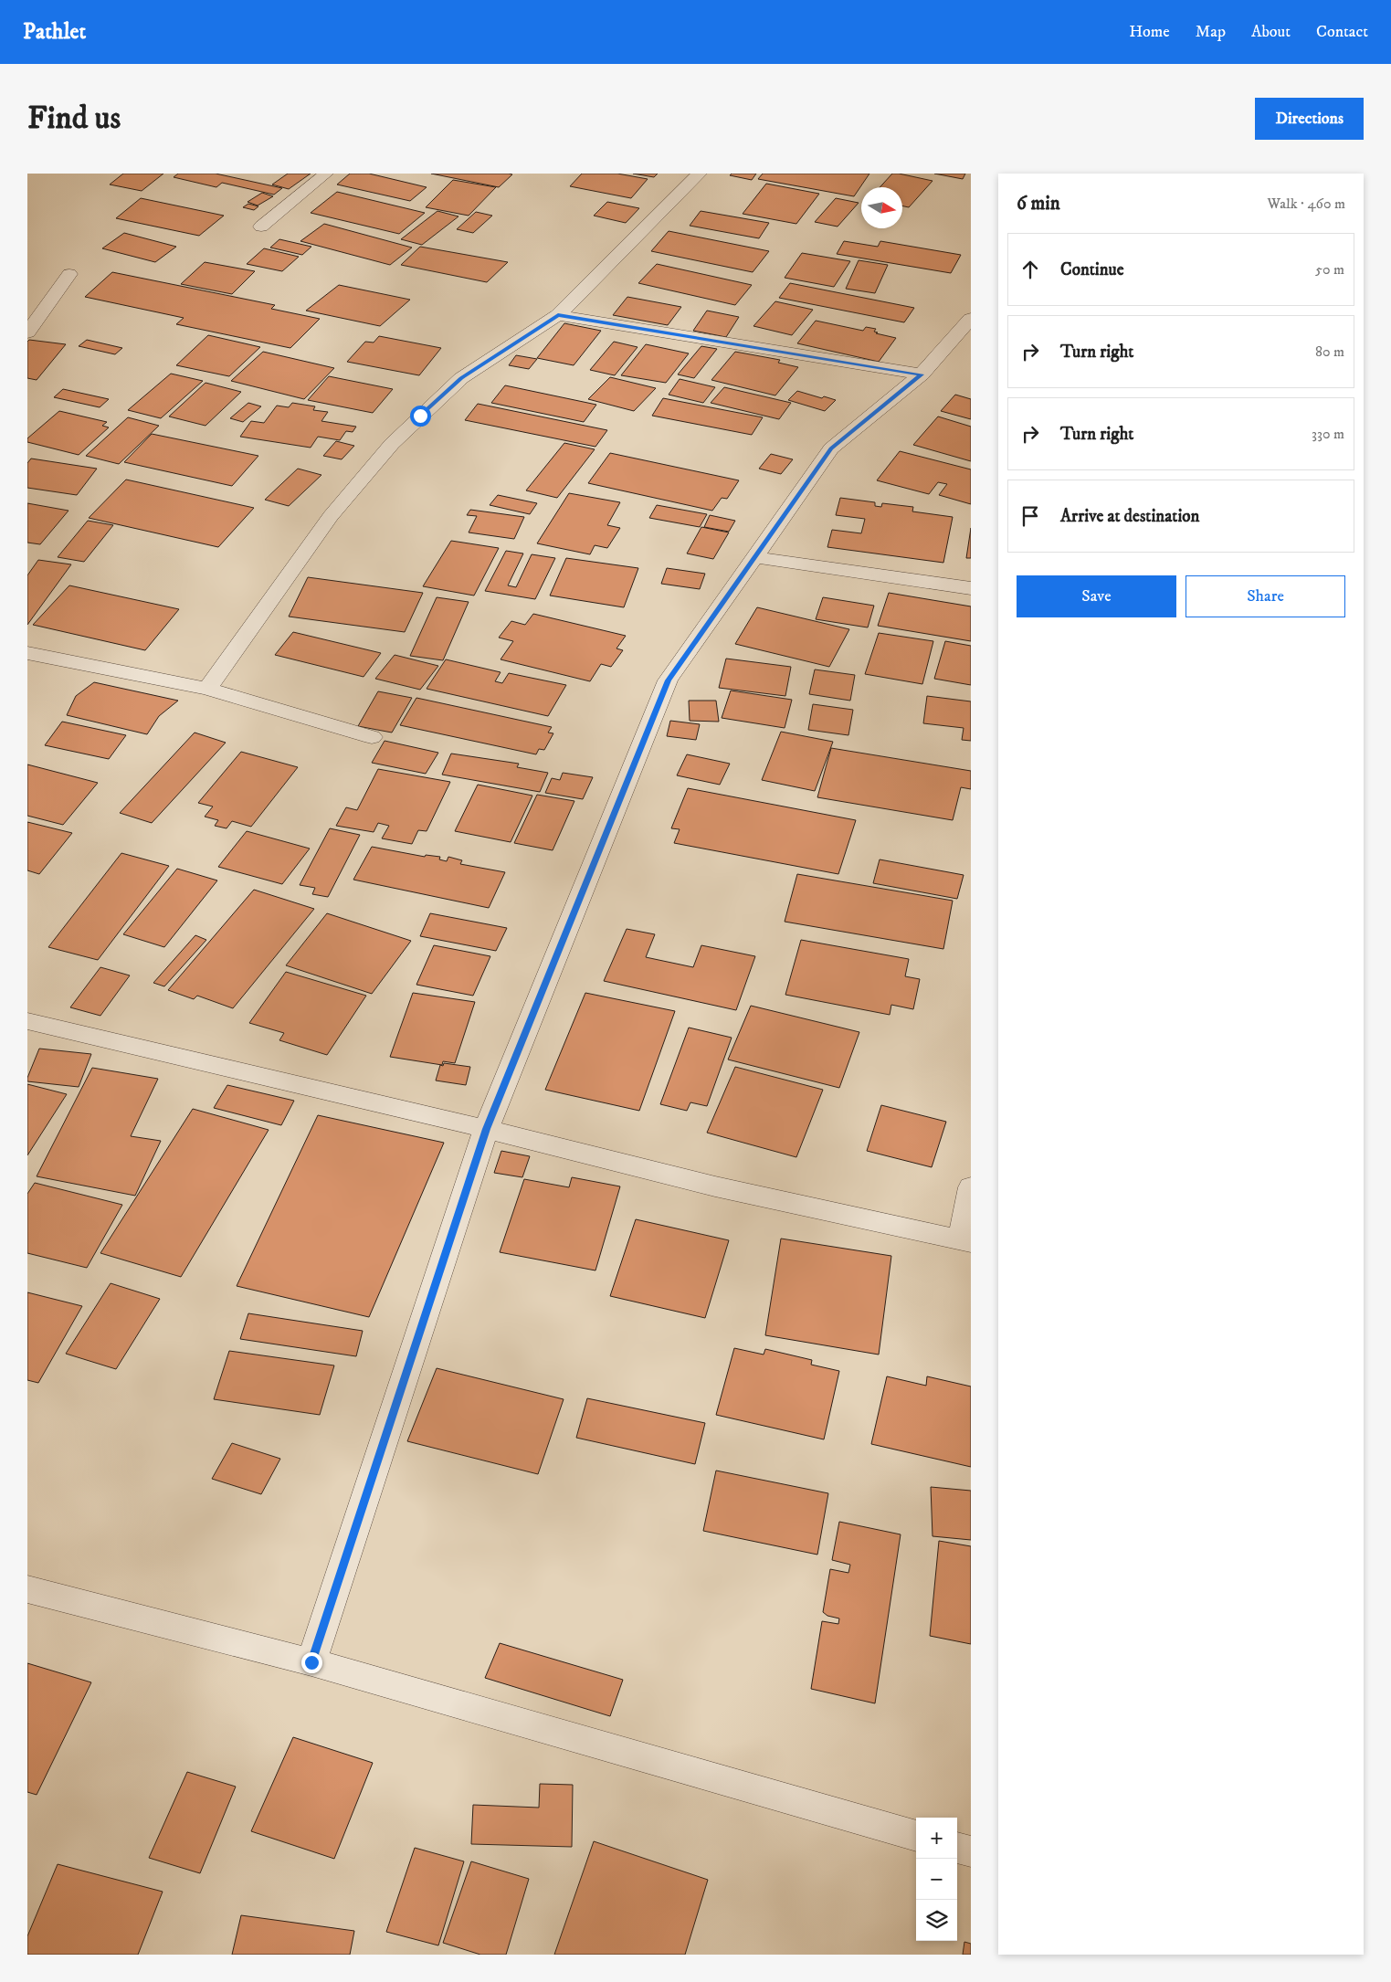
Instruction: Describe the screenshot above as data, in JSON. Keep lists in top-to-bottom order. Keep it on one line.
{"north":"right","page":{"header":"Pathlet","nav":["Home","Map","About","Contact"],"buttons":["Directions",["Save","Share"]],"title":"Find us","heading":["6 min","Walk · 460 m"],"list":[["Continue","50 m"],["Turn right","80 m"],["Turn right","330 m"],"Arrive at destination"],"map_buttons":["+","−"]}}
